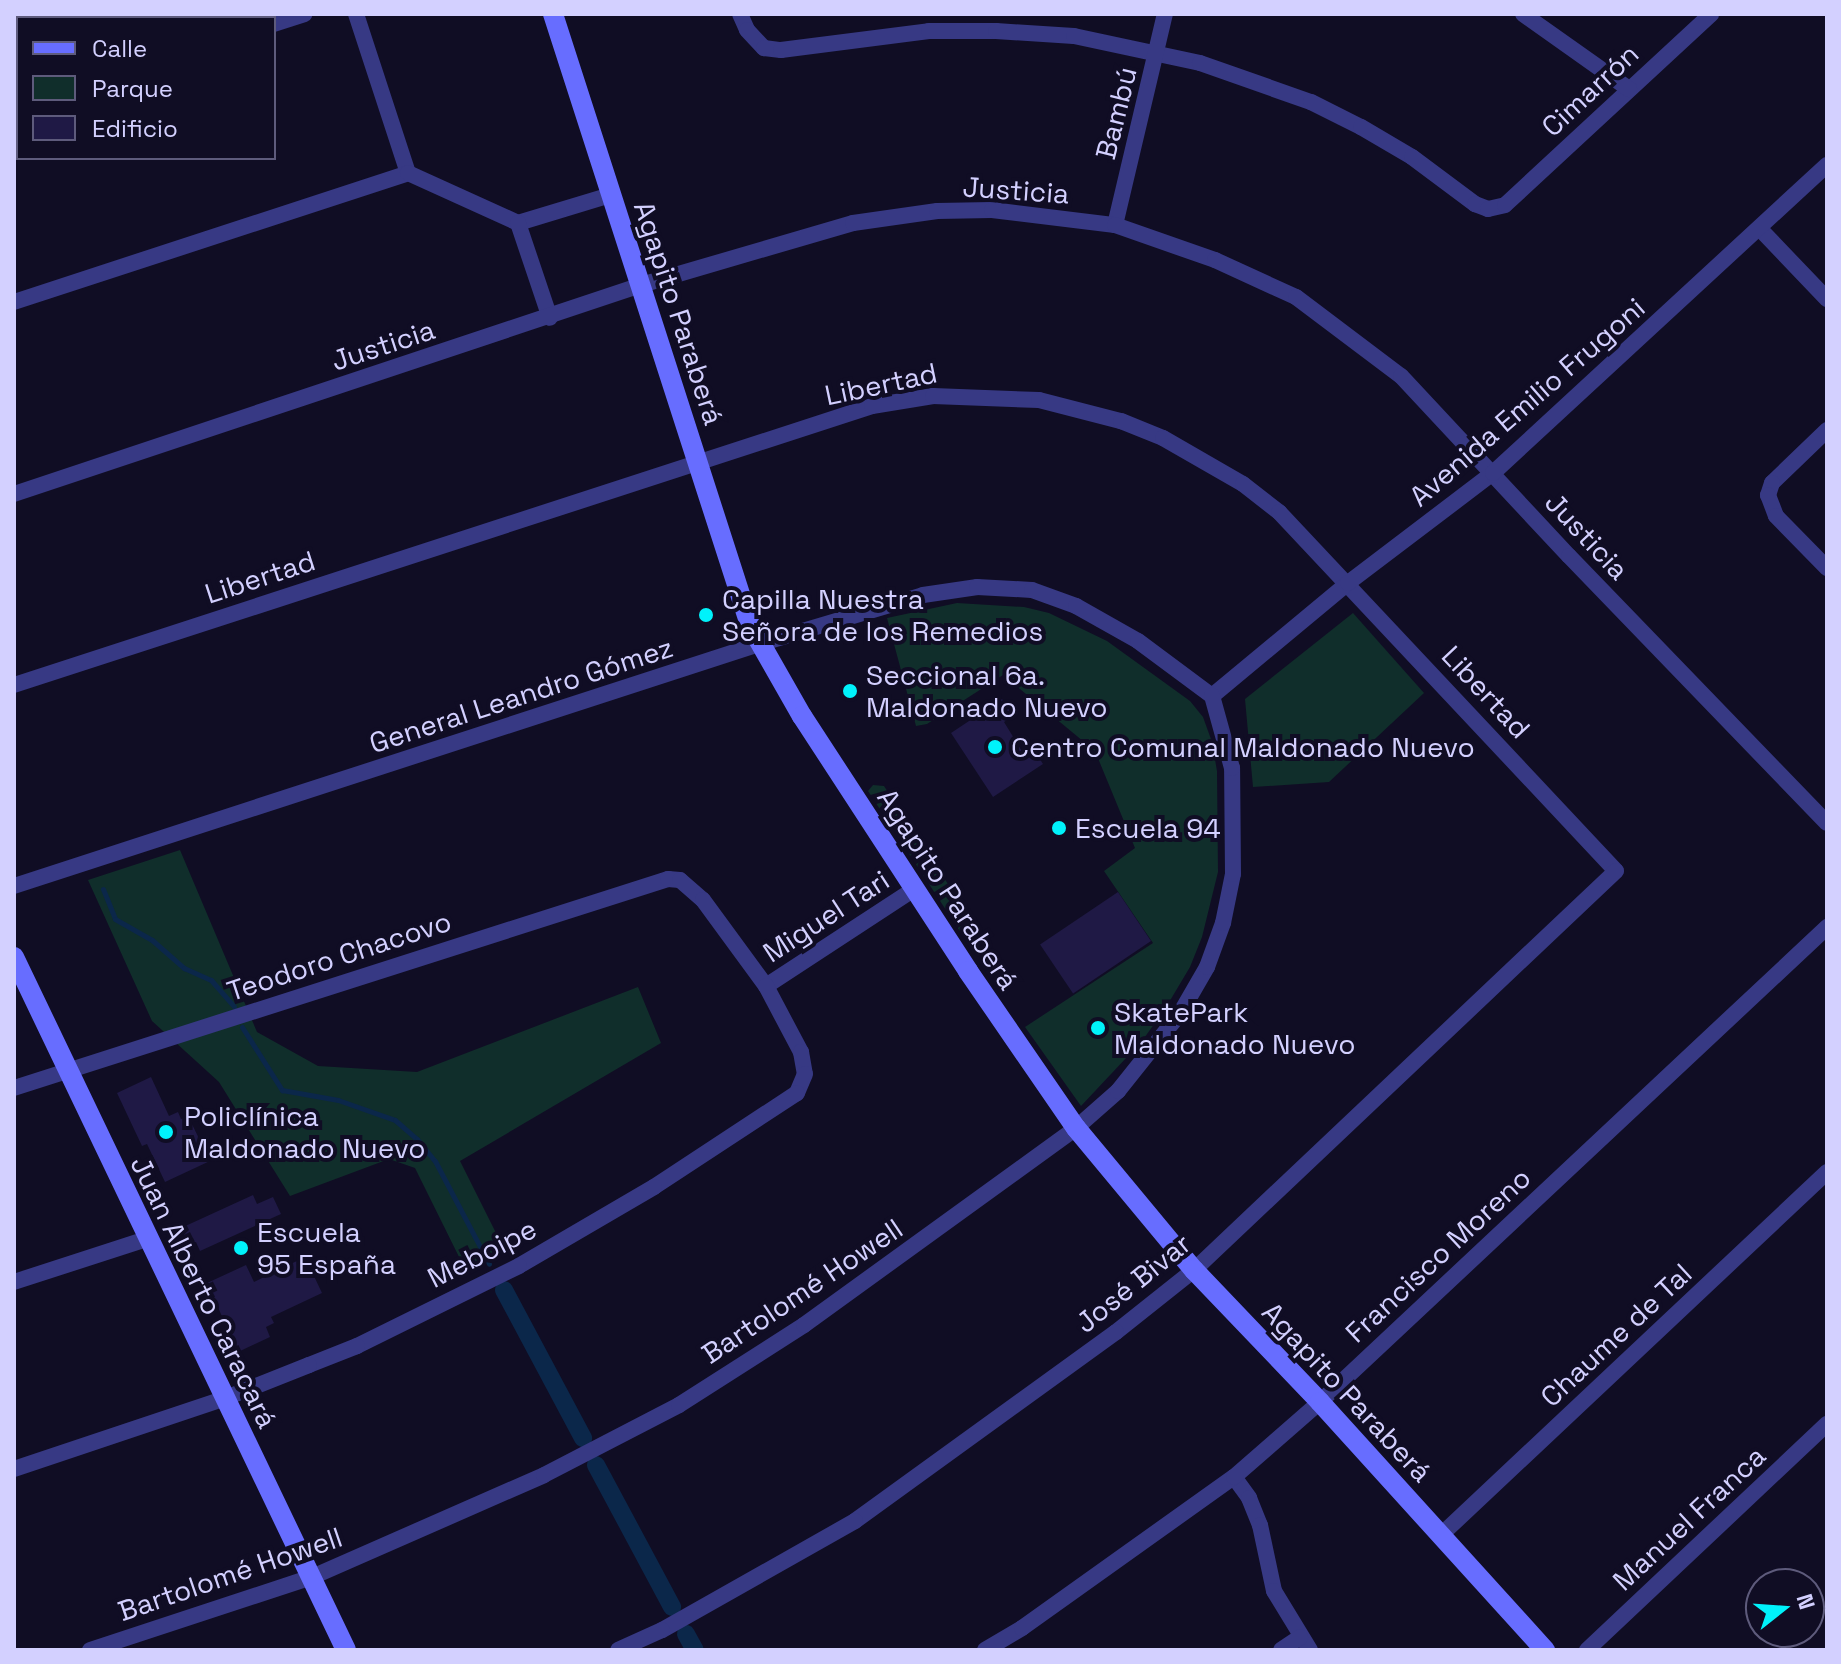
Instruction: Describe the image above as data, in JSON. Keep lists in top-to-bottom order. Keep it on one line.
{"streets":{"street":["Cimarrón","Bambú","Justicia","Agapito Paraberá","Libertad","Avenida Emilio Frugoni","General Leandro Gómez","Miguel Tari","Teodoro Chacovo","Meboipe","Francisco Moreno","José Bivar","Bartolomé Howell","Juan Alberto Caracará","Chaume de Tal","Manuel Franca"]},"crossings":[["Cimarrón","Bambú"],["Bambú","Justicia"],["Justicia","Agapito Paraberá"],["Justicia","Avenida Emilio Frugoni"],["Agapito Paraberá","Libertad"],["Agapito Paraberá","General Leandro Gómez"],["Agapito Paraberá","Miguel Tari"],["Agapito Paraberá","Francisco Moreno"],["Agapito Paraberá","José Bivar"],["Agapito Paraberá","Bartolomé Howell"],["Agapito Paraberá","Chaume de Tal"],["Libertad","Avenida Emilio Frugoni"],["Libertad","José Bivar"],["Avenida Emilio Frugoni","General Leandro Gómez"],["Avenida Emilio Frugoni","Bartolomé Howell"],["General Leandro Gómez","Bartolomé Howell"],["Miguel Tari","Teodoro Chacovo"],["Miguel Tari","Meboipe"],["Teodoro Chacovo","Meboipe"],["Teodoro Chacovo","Juan Alberto Caracará"],["Meboipe","Juan Alberto Caracará"],["Bartolomé Howell","Juan Alberto Caracará"]],"places":["Capilla Nuestra Señora de los Remedios","Seccional 6a. Maldonado Nuevo","Centro Comunal Maldonado Nuevo","Escuela 94","SkatePark Maldonado Nuevo","Policlínica Maldonado Nuevo","Escuela 95 España"],"legend":["Calle","Parque","Edificio"],"north":"right"}
